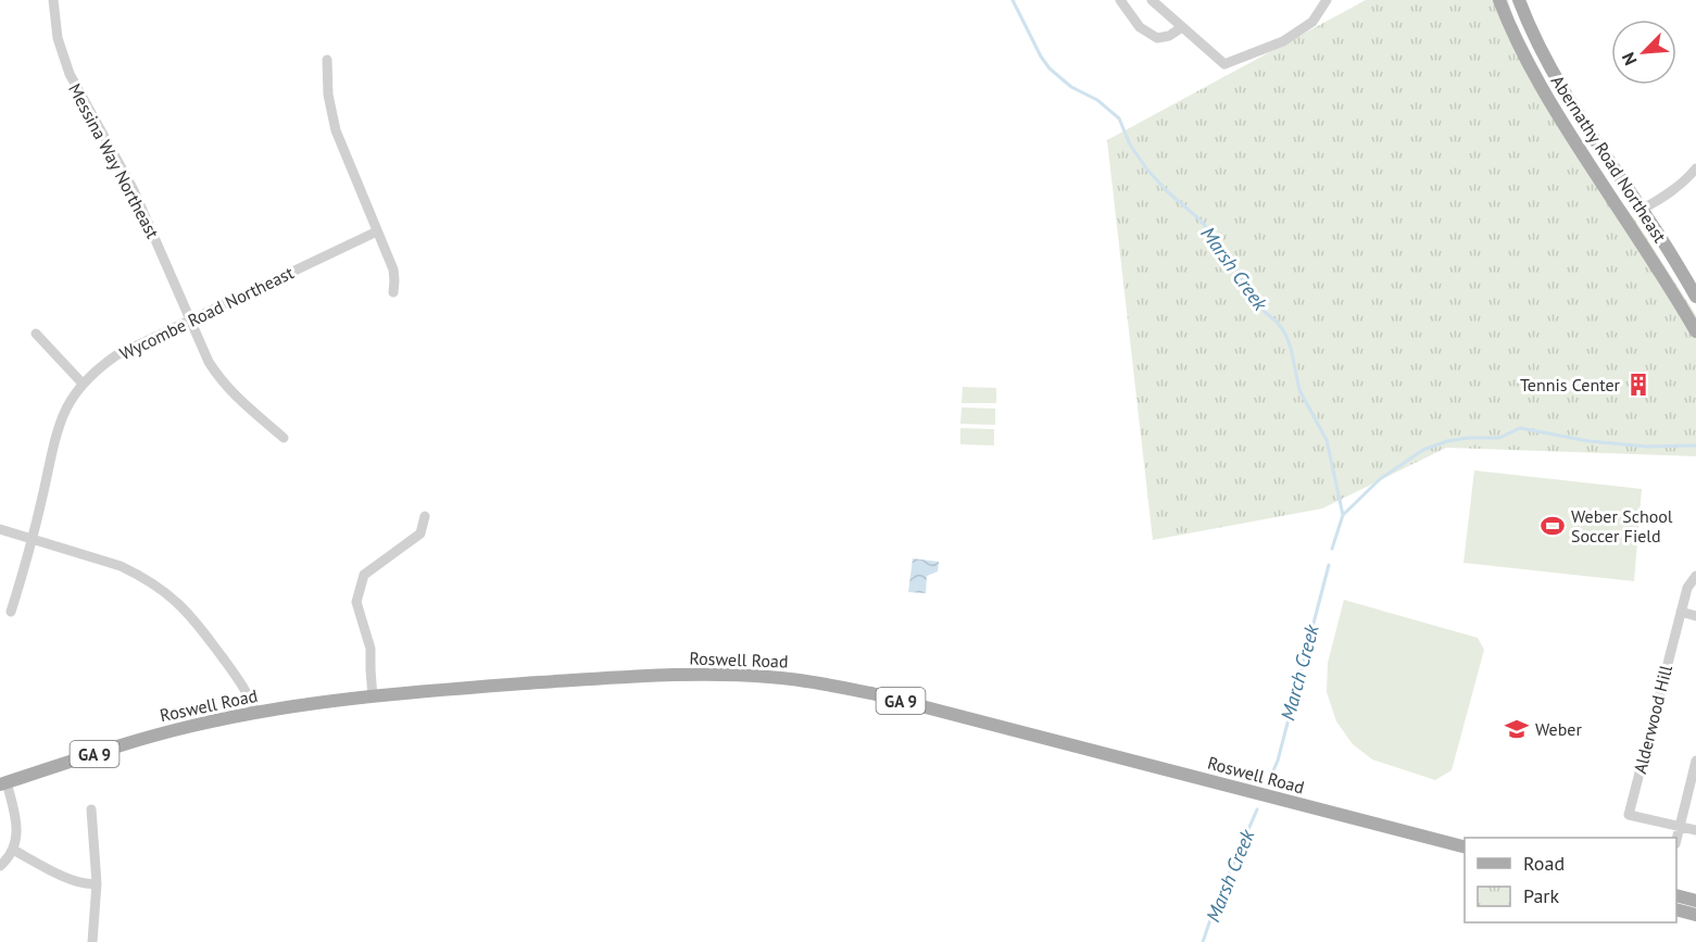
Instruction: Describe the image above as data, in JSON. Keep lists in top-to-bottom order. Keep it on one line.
{"streets":{"main road":["Abernathy Road Northeast","Roswell Road","GA 9"],"street":["Messina Way Northeast","Wycombe Road Northeast","Alderwood Hill"]},"crossings":[["Messina Way Northeast","Wycombe Road Northeast"]],"water":["Marsh Creek","March Creek"],"places":{"building":["Tennis Center"],"sports":["Weber School Soccer Field"],"school or university":["Weber"]},"legend":["Road","Park"],"north":"bottom left"}
